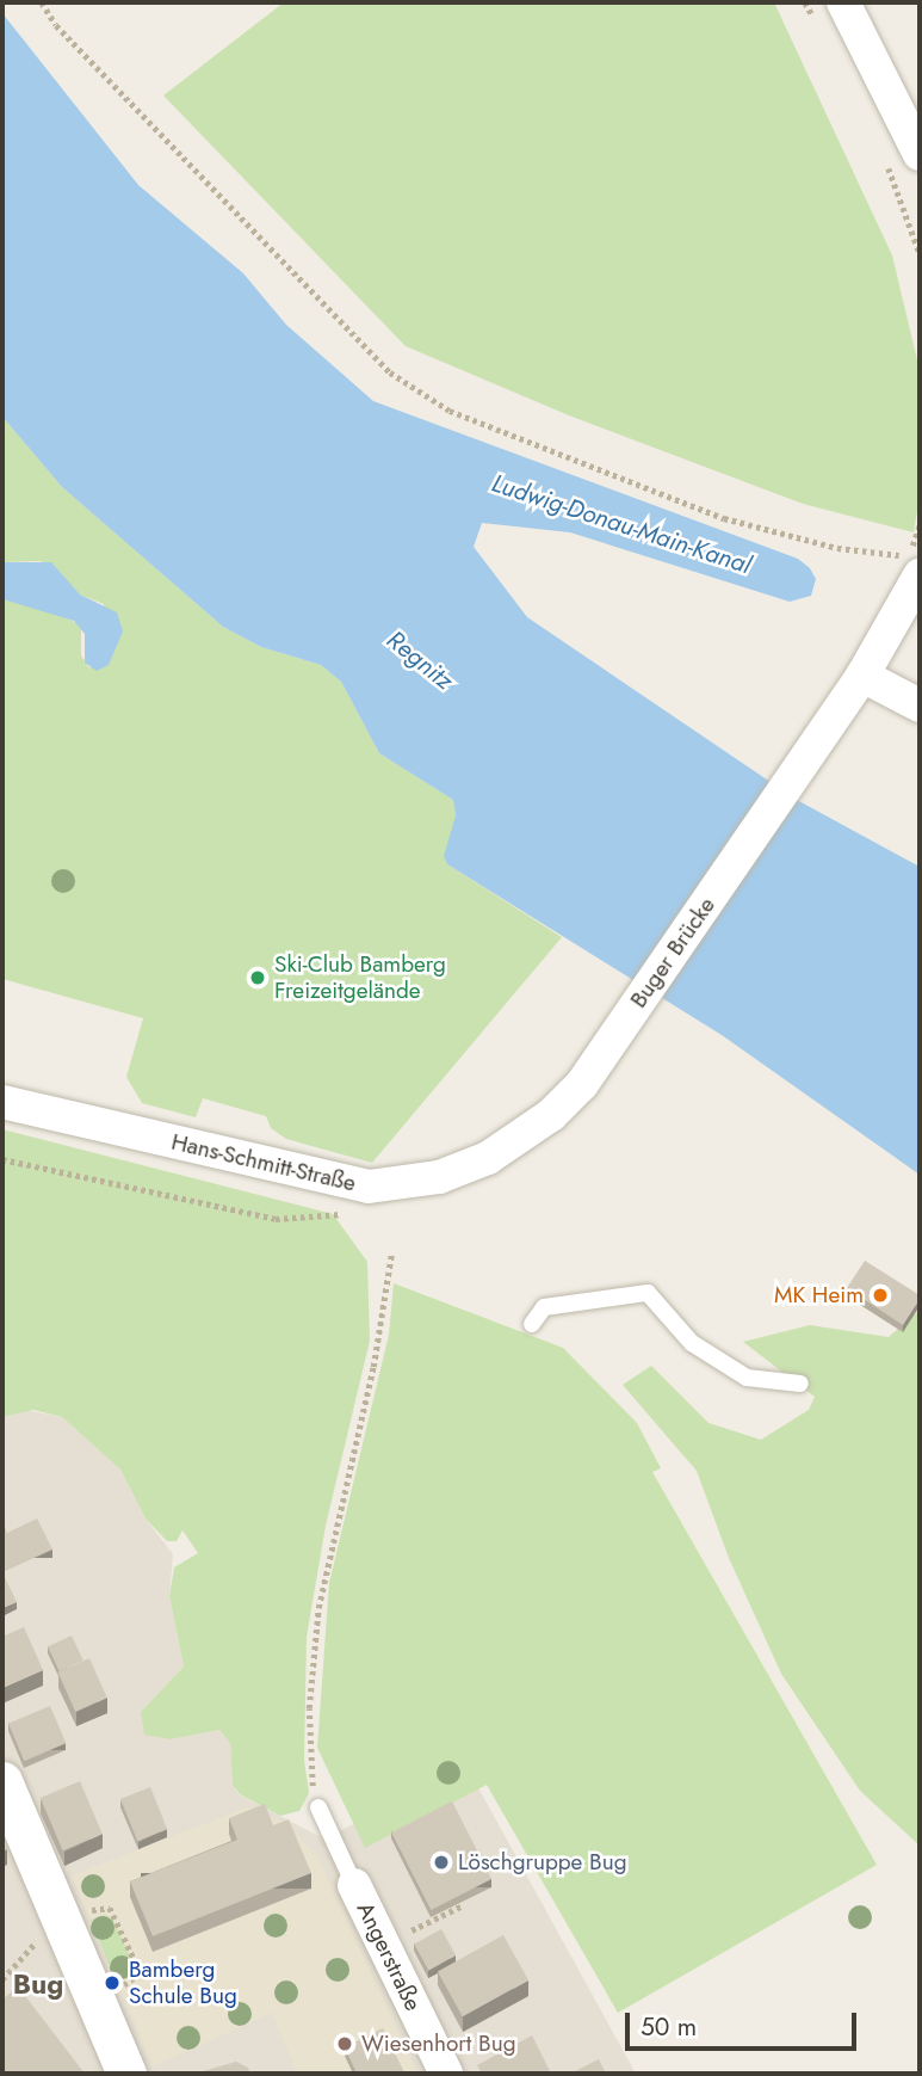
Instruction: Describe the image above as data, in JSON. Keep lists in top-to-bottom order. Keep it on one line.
{"streets":{"street":["Buger Brücke","Hans-Schmitt-Straße","Angerstraße"]},"crossings":[["Buger Brücke","Hans-Schmitt-Straße"]],"districts":["Bug"],"water":["Ludwig-Donau-Main-Kanal","Regnitz"],"places":["Ski-Club Bamberg Freizeitgelände","MK Heim","Löschgruppe Bug","Bamberg Schule Bug","Wiesenhort Bug"],"scale_bar":"50 m"}
